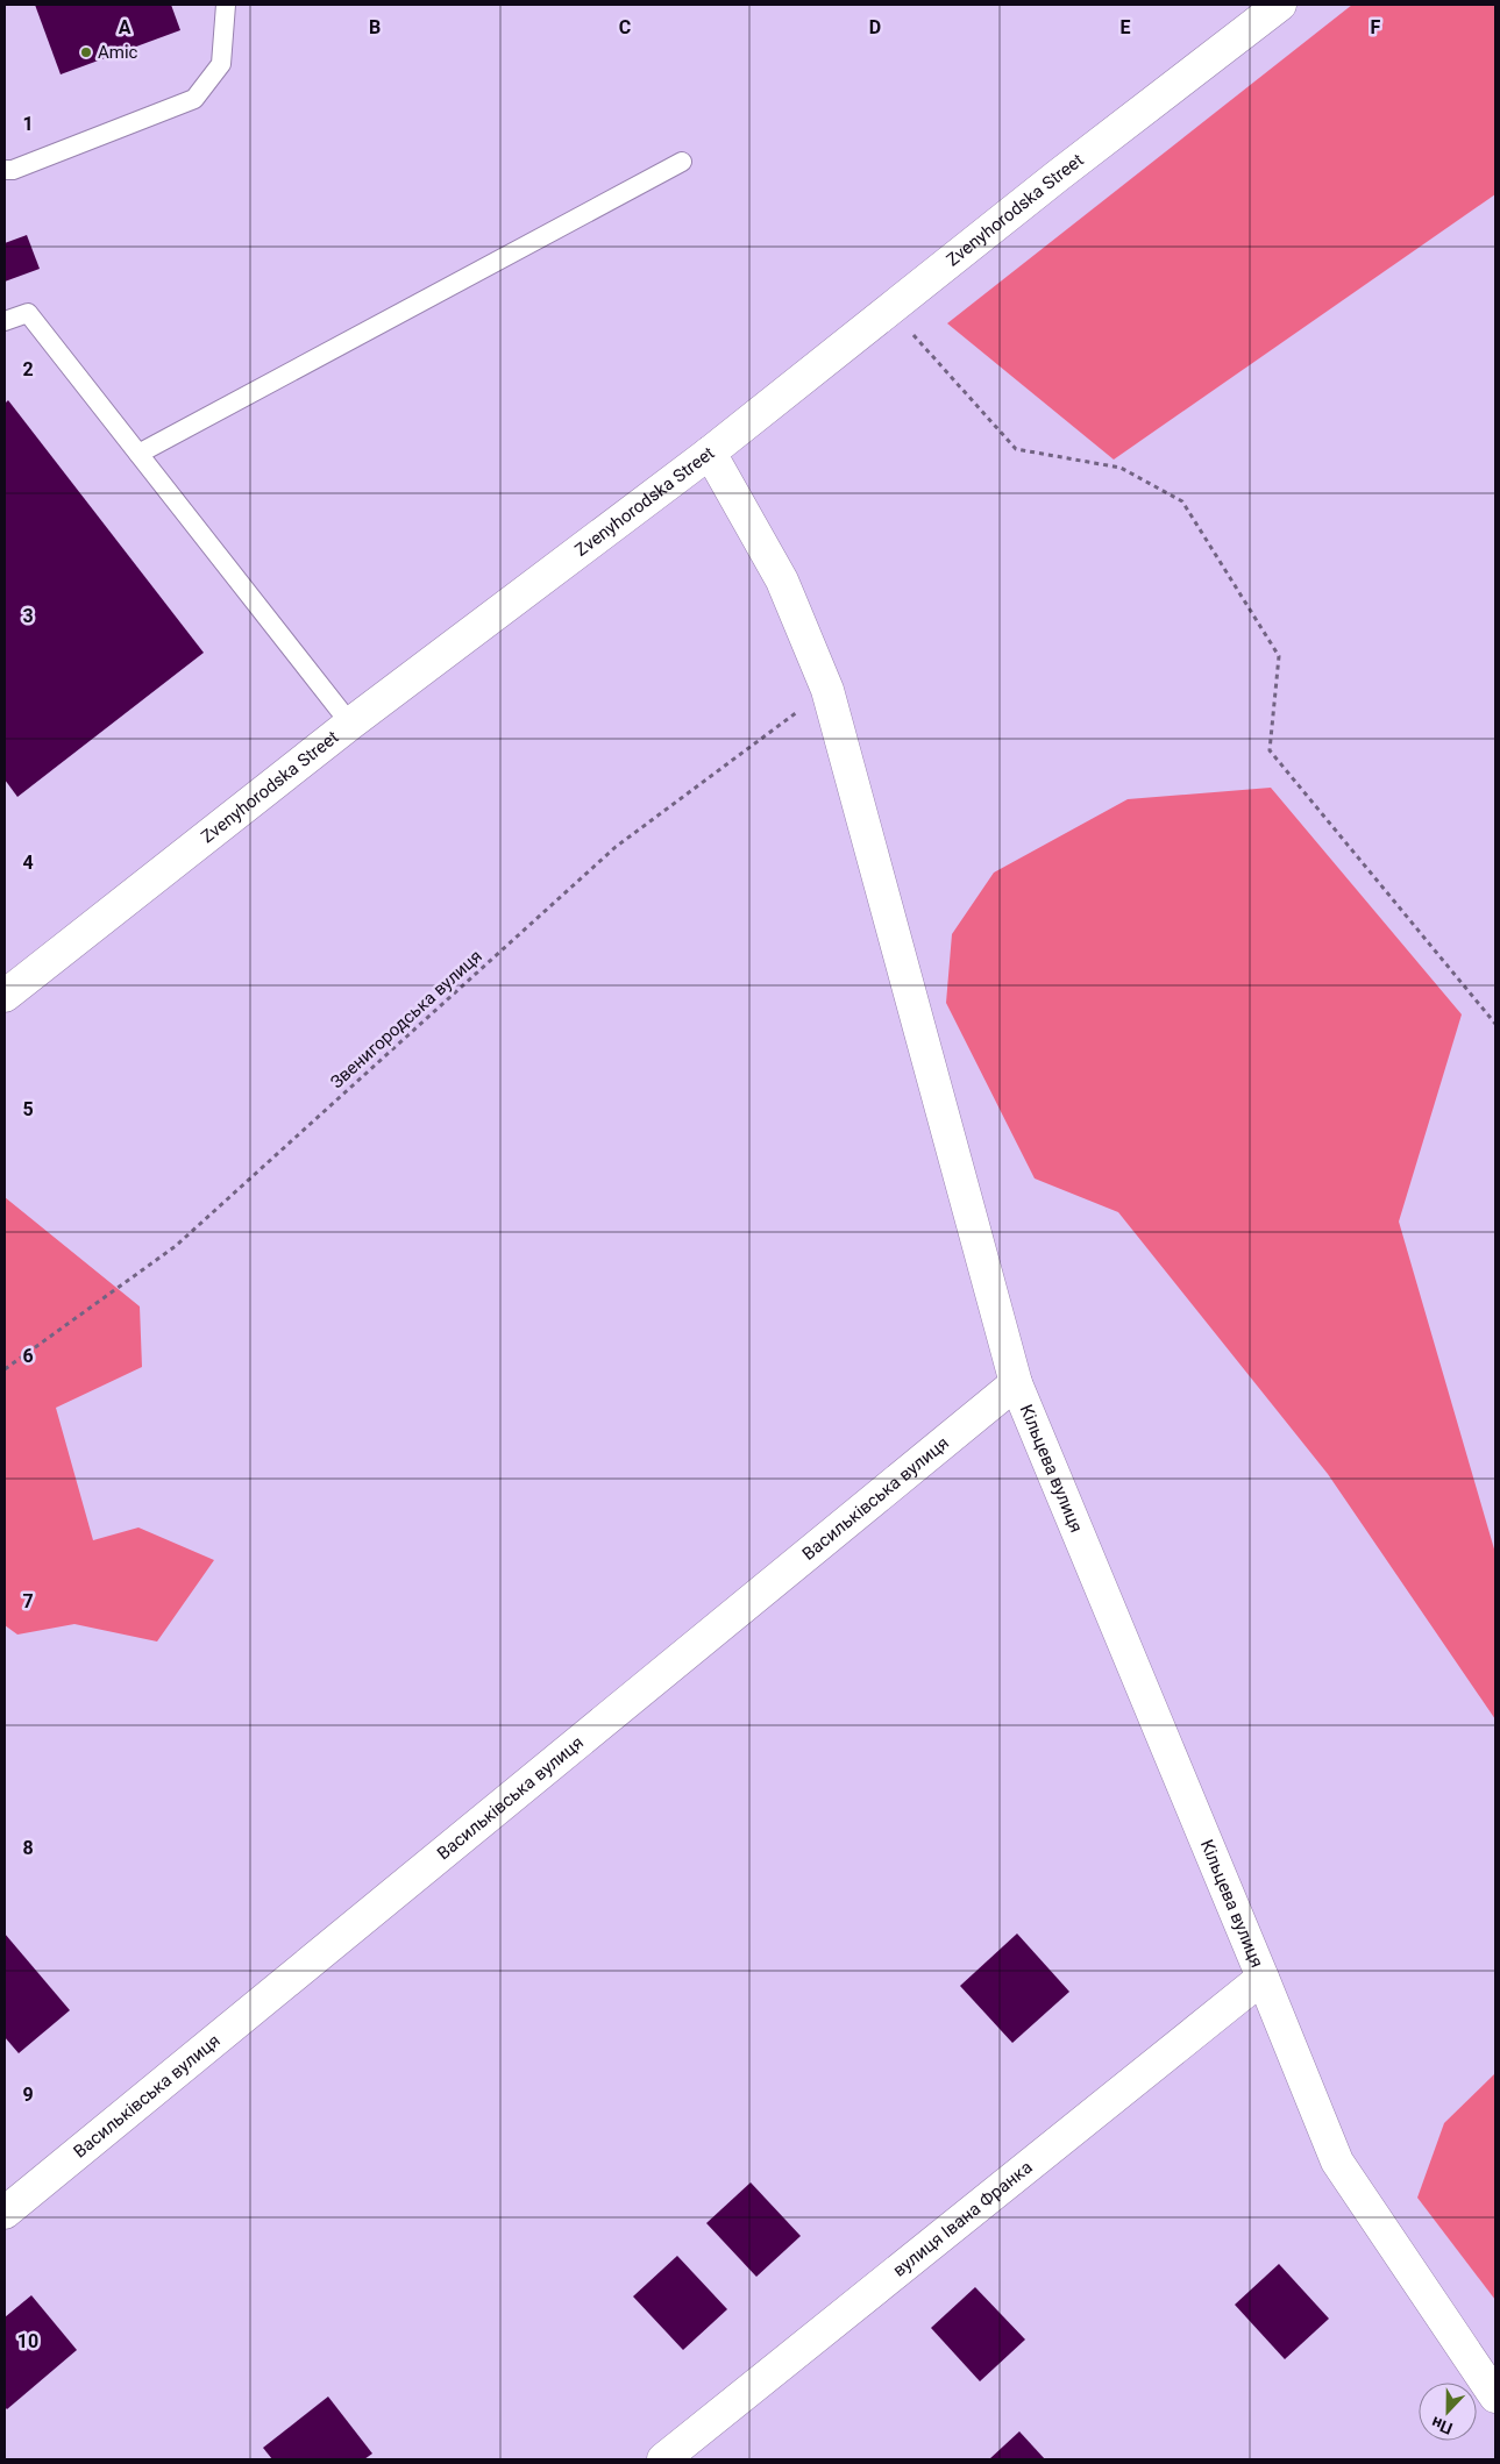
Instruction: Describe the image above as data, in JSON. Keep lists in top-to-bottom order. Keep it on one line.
{"streets":{"street":["Zvenyhorodska Street","Кільцева вулиця","Васильківська вулиця","вулиця Івана Франка"],"path":["Звенигородська вулиця"]},"crossings":[["Zvenyhorodska Street","Кільцева вулиця"],["Звенигородська вулиця","Кільцева вулиця"],["Кільцева вулиця","Васильківська вулиця"],["Кільцева вулиця","вулиця Івана Франка"]],"places":["Amic"],"north":"bottom","grid":{"columns":["A","B","C","D","E","F"],"rows":["1","2","3","4","5","6","7","8","9","10"]}}
